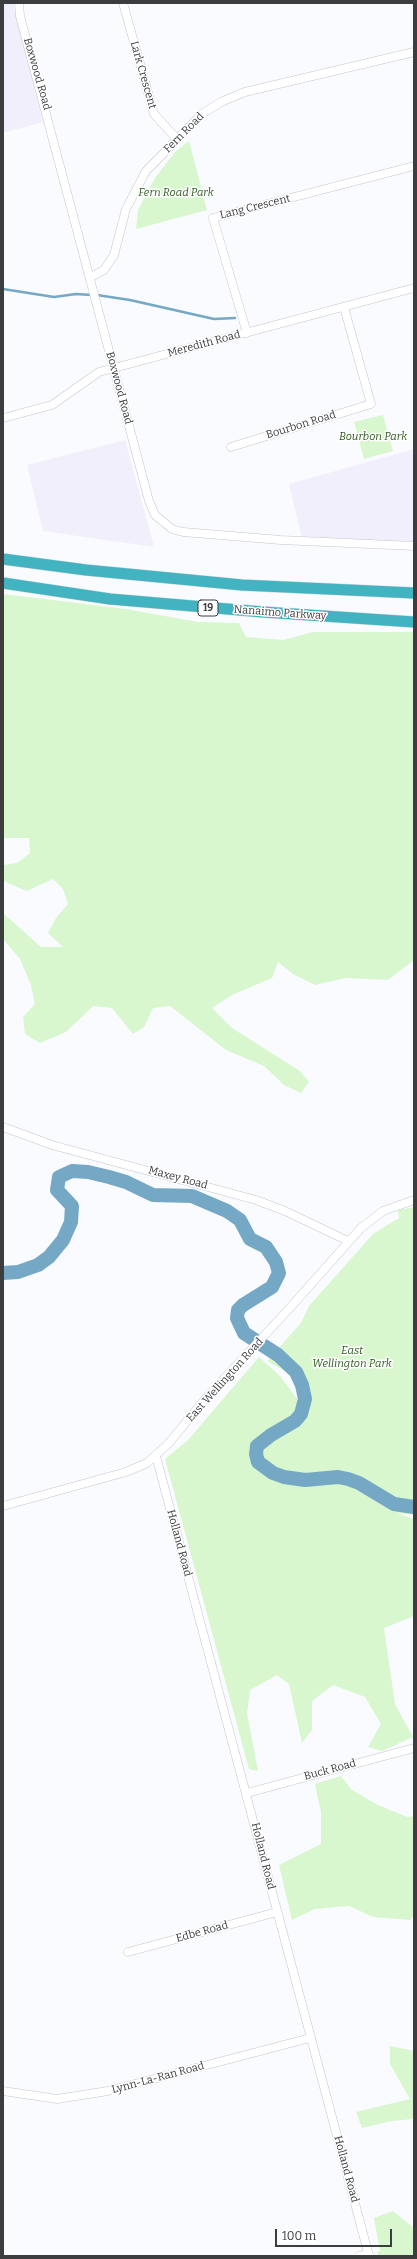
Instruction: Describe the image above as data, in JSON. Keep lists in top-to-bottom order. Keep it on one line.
{"streets":{"highway":["19","Nanaimo Parkway"],"street":["Boxwood Road","Lark Crescent","Fern Road","Lang Crescent","Meredith Road","Bourbon Road","Maxey Road","East Wellington Road","Holland Road","Buck Road","Edbe Road","Lynn-La-Ran Road"]},"crossings":[["Boxwood Road","Fern Road"],["Boxwood Road","Meredith Road"],["Lark Crescent","Fern Road"],["Lang Crescent","Meredith Road"],["Meredith Road","Bourbon Road"],["Maxey Road","East Wellington Road"],["East Wellington Road","Holland Road"],["Holland Road","Buck Road"],["Holland Road","Edbe Road"],["Holland Road","Lynn-La-Ran Road"]],"parks":["Fern Road Park","Bourbon Park","East Wellington Park"],"scale_bar":"100 m"}
